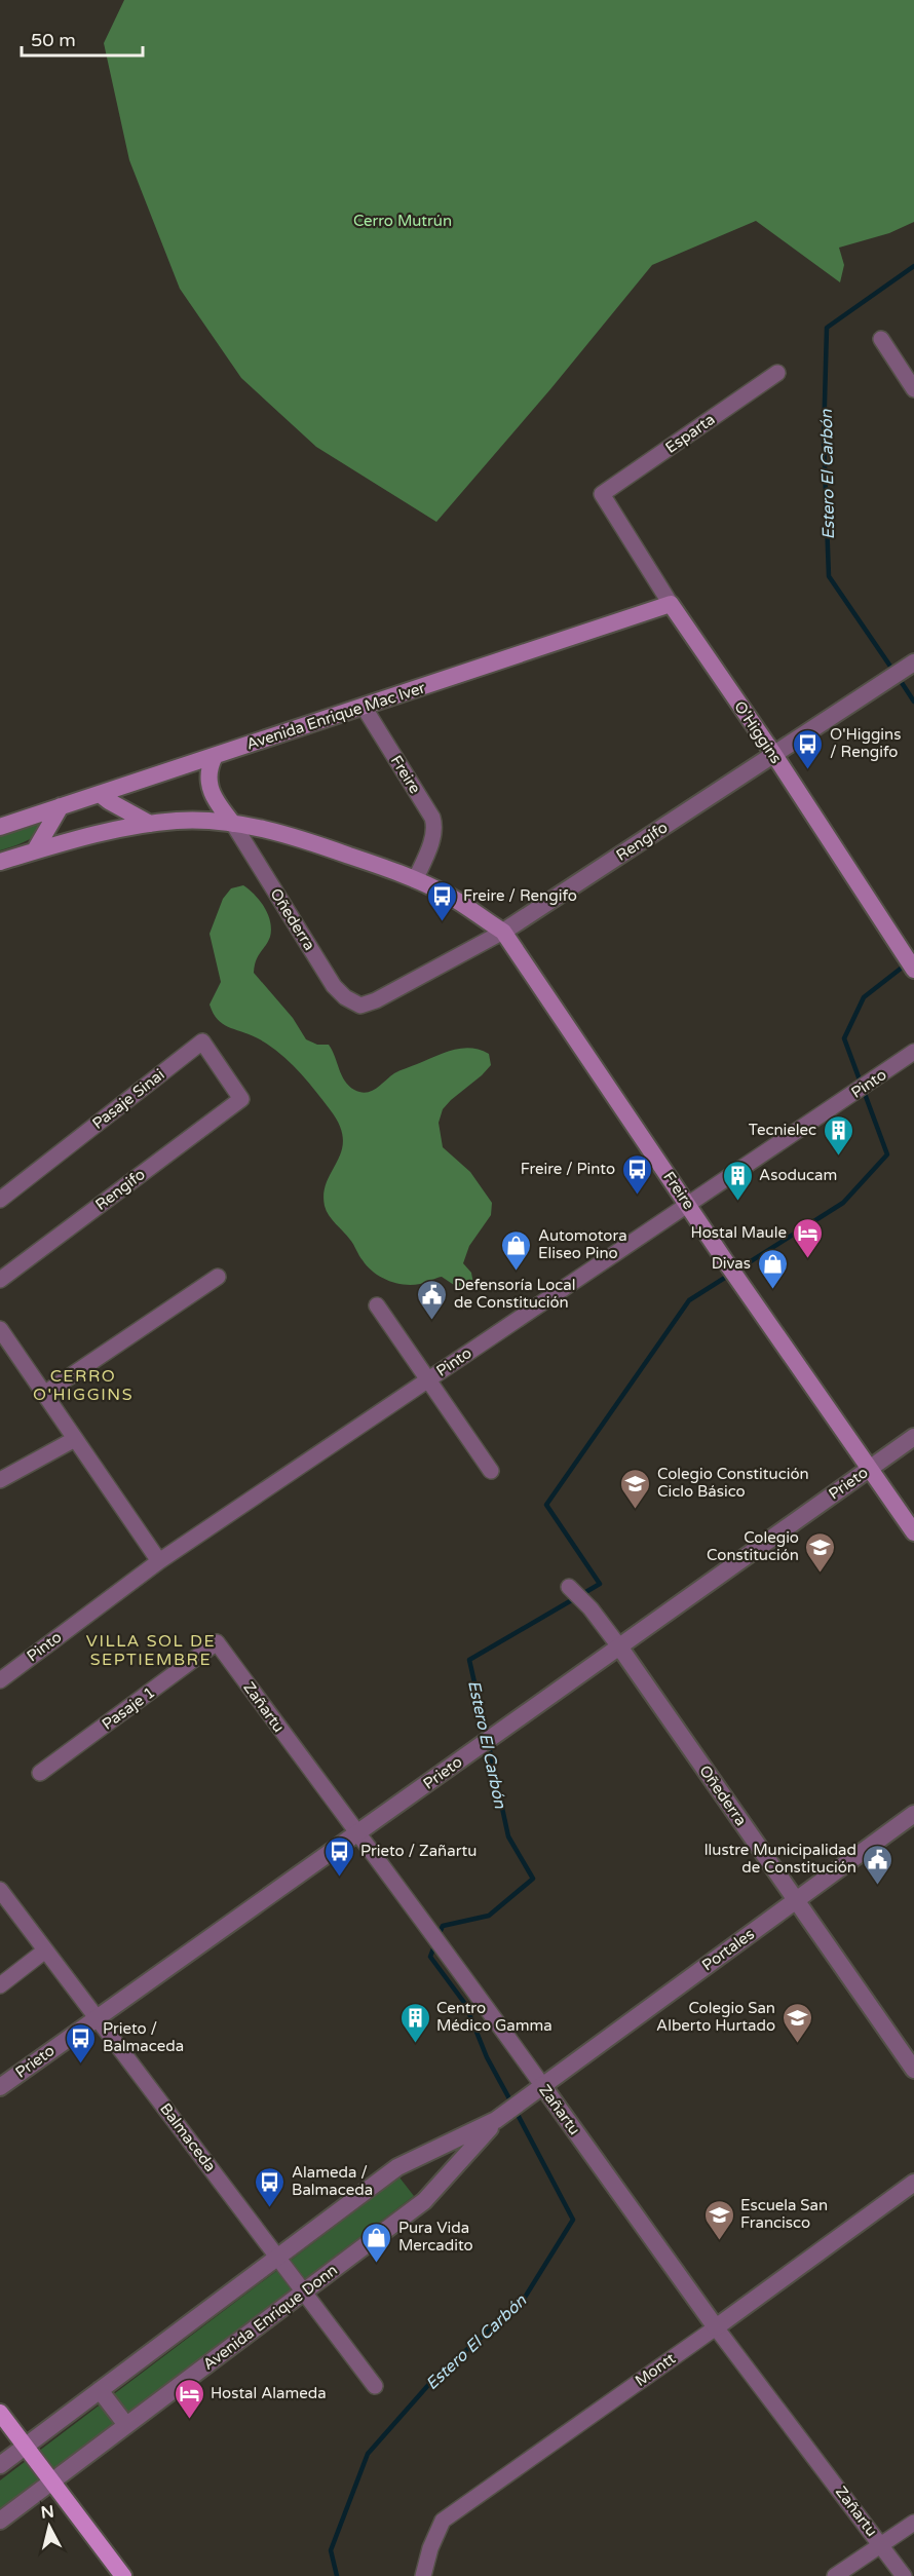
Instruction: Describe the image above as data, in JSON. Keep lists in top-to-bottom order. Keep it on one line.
{"streets":{"main road":["Avenida Enrique Mac Iver","O'Higgins","Freire"],"street":["Esparta","Rengifo","Oñederra","Pinto","Pasaje Sinai","Prieto","Zañartu","Pasaje 1","Portales","Balmaceda","Avenida Enrique Donn","Montt"]},"crossings":[["Esparta","O'Higgins"],["Avenida Enrique Mac Iver","O'Higgins"],["Avenida Enrique Mac Iver","Freire"],["O'Higgins","Rengifo"],["Freire","Rengifo"],["Freire","Oñederra"],["Freire","Pinto"],["Freire","Prieto"],["Rengifo","Oñederra"],["Rengifo","Pasaje Sinai"],["Oñederra","Prieto"],["Oñederra","Portales"],["Prieto","Zañartu"],["Prieto","Balmaceda"],["Zañartu","Pasaje 1"],["Zañartu","Portales"],["Zañartu","Avenida Enrique Donn"],["Zañartu","Montt"],["Portales","Avenida Enrique Donn"],["Balmaceda","Avenida Enrique Donn"]],"districts":["CERRO O'HIGGINS","VILLA SOL DE SEPTIEMBRE"],"water":["Estero El Carbón"],"parks":["Cerro Mutrún"],"places":{"bus stop":["O'Higgins / Rengifo","Freire / Rengifo","Freire / Pinto","Prieto / Zañartu","Prieto / Balmaceda","Alameda / Balmaceda"],"building":["Tecnielec","Asoducam","Centro Médico Gamma"],"hotel":["Hostal Maule","Hostal Alameda"],"shop":["Automotora Eliseo Pino","Divas","Pura Vida Mercadito"],"public building":["Defensoría Local de Constitución","Ilustre Municipalidad de Constitución"],"school or university":["Colegio Constitución Ciclo Básico","Colegio Constitución","Colegio San Alberto Hurtado","Escuela San Francisco"]},"scale_bar":"50 m","north":"top"}
